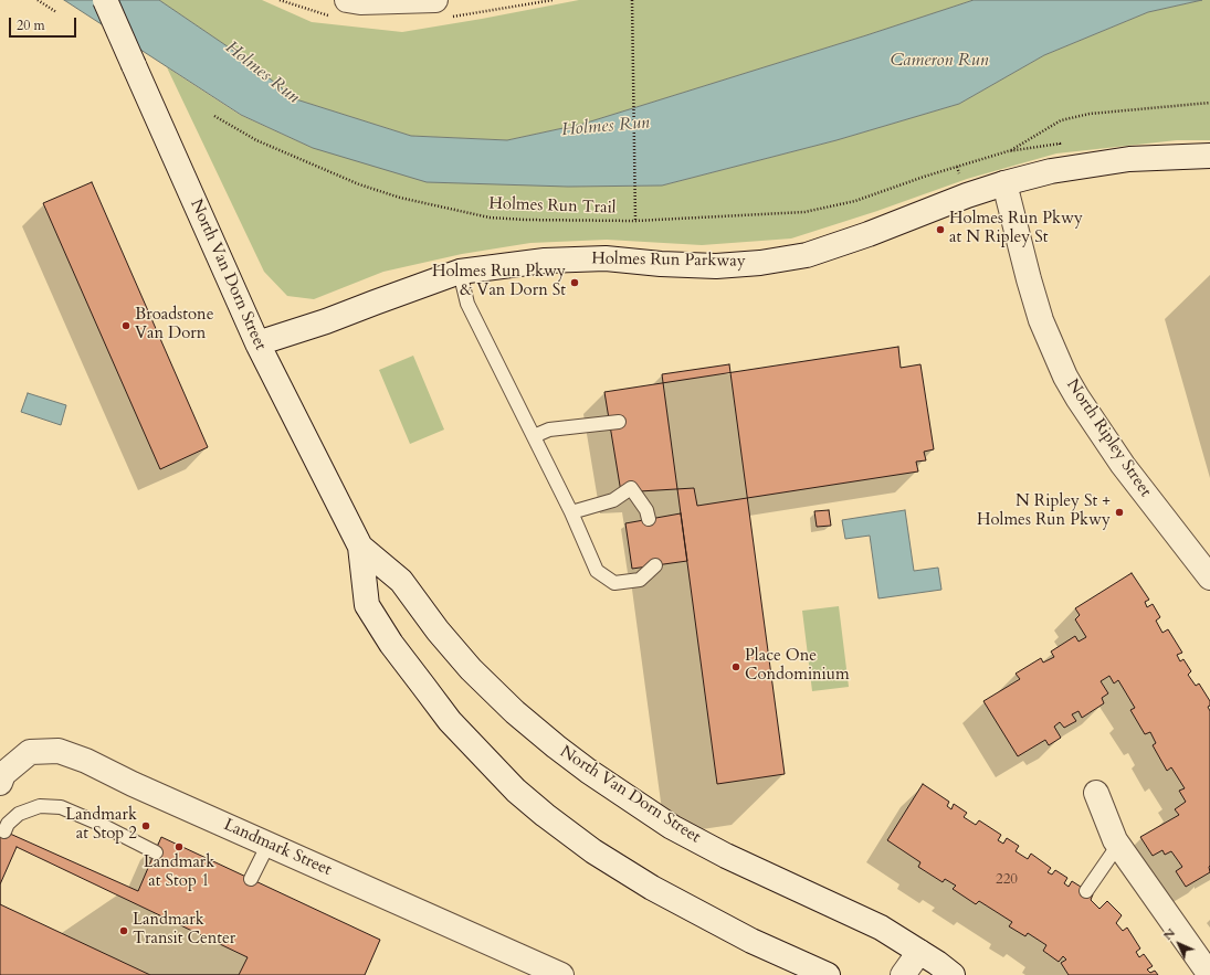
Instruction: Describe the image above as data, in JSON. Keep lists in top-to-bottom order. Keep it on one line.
{"streets":{"street":["Holmes Run Parkway","North Van Dorn Street","North Ripley Street","Landmark Street"],"path":["Holmes Run Trail"]},"crossings":[["Holmes Run Parkway","North Van Dorn Street"],["Holmes Run Parkway","North Ripley Street"]],"water":["Cameron Run","Holmes Run"],"places":["Holmes Run Pkwy at N Ripley St","Holmes Run Pkwy & Van Dorn St","Broadstone Van Dorn","N Ripley St + Holmes Run Pkwy","Place One Condominium","Landmark at Stop 2","Landmark at Stop 1","Landmark Transit Center"],"house_numbers":["220"],"scale_bar":"20 m","north":"top left"}
